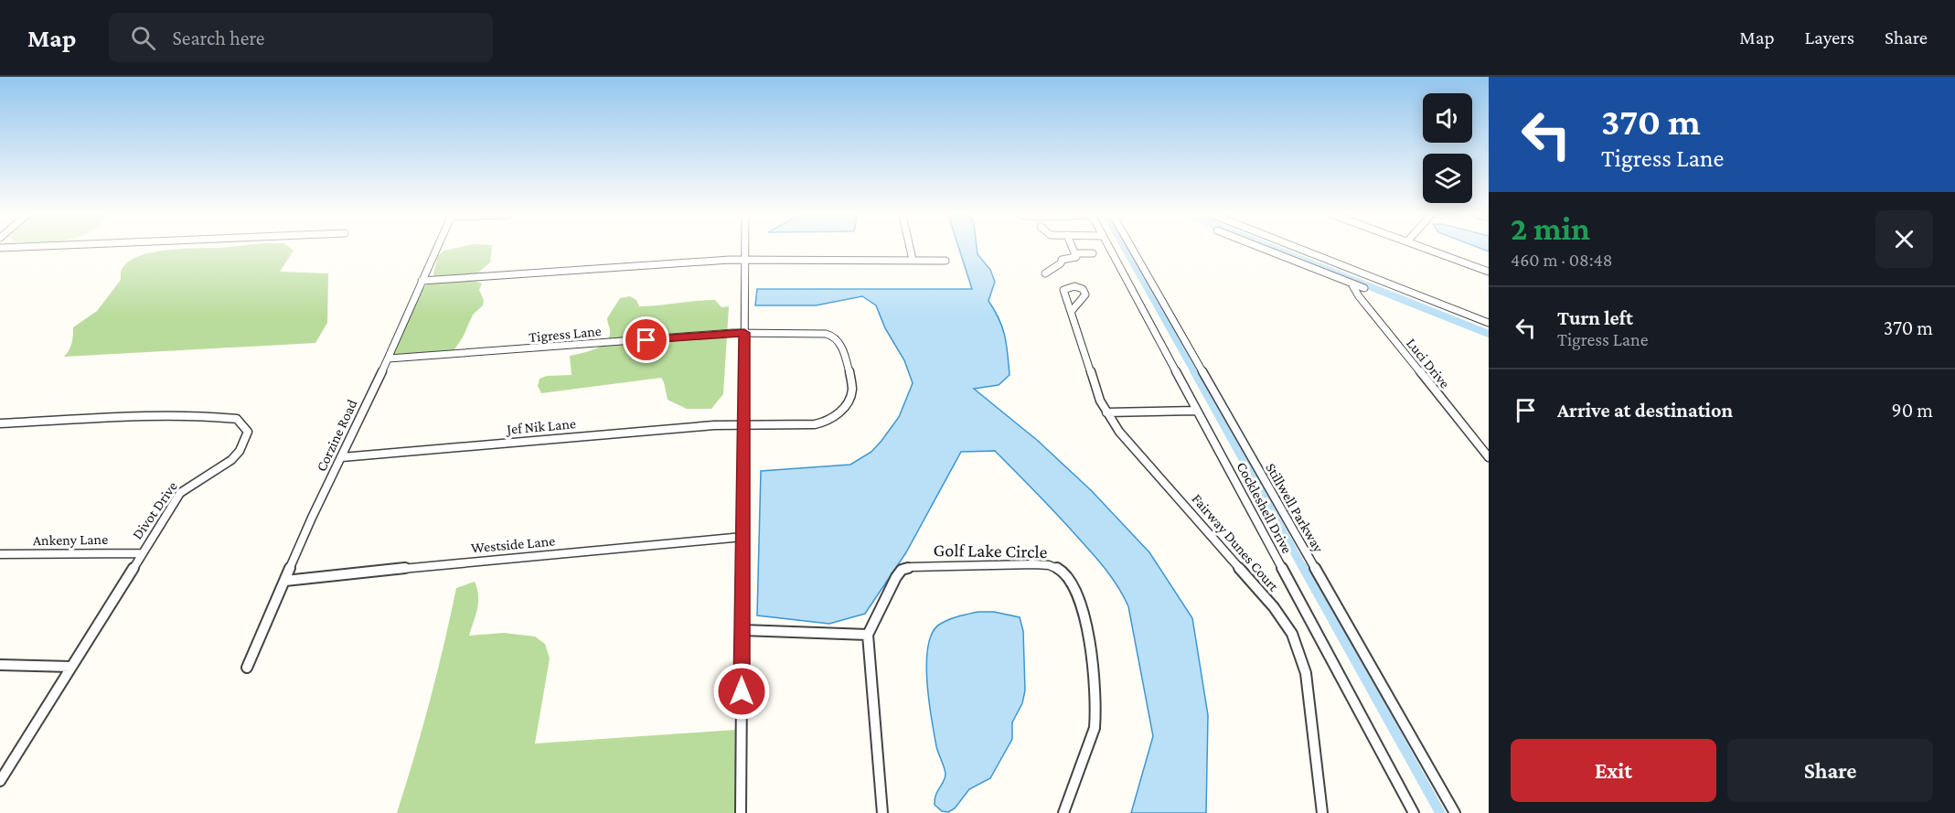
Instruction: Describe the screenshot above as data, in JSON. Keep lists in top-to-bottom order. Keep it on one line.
{"streets":{"street":["Tigress Lane","Luci Drive","Jef Nik Lane","Corzine Road","Cockleshell Drive","Stillwell Parkway","Divot Drive","Ankeny Lane","Fairway Dunes Court","Westside Lane","Golf Lake Circle"]},"crossings":[["Tigress Lane","Jef Nik Lane"],["Tigress Lane","Corzine Road"],["Jef Nik Lane","Corzine Road"],["Corzine Road","Westside Lane"],["Divot Drive","Ankeny Lane"]],"page":{"header":"Map","search":"Search here","nav":["Map","Layers","Share"],"turn":["370 m","Tigress Lane"],"heading":["2 min","460 m · 08:48"],"list":[{"name":"Turn left","note":"Tigress Lane","value":"370 m"},{"name":"Arrive at destination","value":"90 m"}],"buttons":["Exit","Share"]}}
